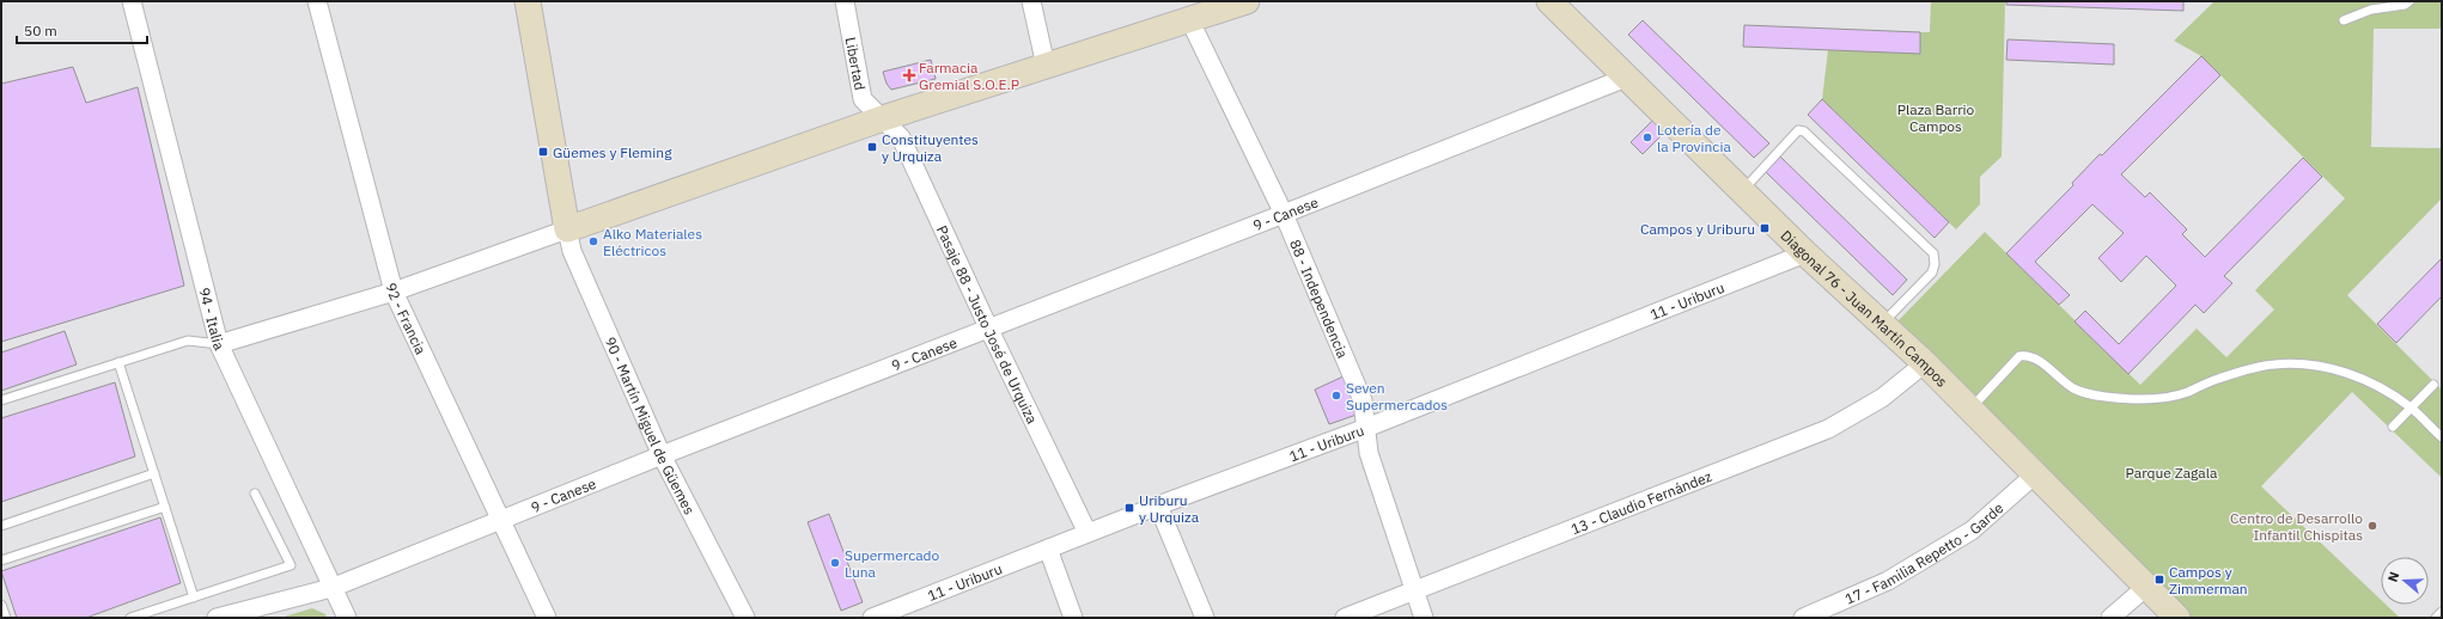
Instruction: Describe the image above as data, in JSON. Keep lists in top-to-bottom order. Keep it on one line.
{"streets":{"main road":["Diagonal 76 - Juan Martín Campos"],"street":["Libertad","9 - Canese","88 - Independencia","11 - Uriburu","92 - Francia","94 - Italia","Pasaje 88 - Justo José de Urquiza","90 - Martín Miguel de Güemes","13 - Claudio Fernández","17 - Familia Repetto - Garde"]},"crossings":[["Libertad","Pasaje 88 - Justo José de Urquiza"],["9 - Canese","88 - Independencia"],["9 - Canese","Diagonal 76 - Juan Martín Campos"],["9 - Canese","92 - Francia"],["9 - Canese","94 - Italia"],["9 - Canese","Pasaje 88 - Justo José de Urquiza"],["9 - Canese","90 - Martín Miguel de Güemes"],["88 - Independencia","11 - Uriburu"],["88 - Independencia","13 - Claudio Fernández"],["11 - Uriburu","Diagonal 76 - Juan Martín Campos"],["11 - Uriburu","Pasaje 88 - Justo José de Urquiza"],["Diagonal 76 - Juan Martín Campos","13 - Claudio Fernández"],["Diagonal 76 - Juan Martín Campos","17 - Familia Repetto - Garde"]],"parks":["Plaza Barrio Campos","Parque Zagala"],"places":{"health":["Farmacia Gremial S.O.E.P"],"other":["Lotería de la Provincia","Alko Materiales Eléctricos","Seven Supermercados","Centro de Desarrollo Infantil Chispitas","Supermercado Luna"],"transit":["Constituyentes y Urquiza","Güemes y Fleming","Campos y Uriburu","Uriburu y Urquiza","Campos y Zimmerman"]},"scale_bar":"50 m","north":"left"}
